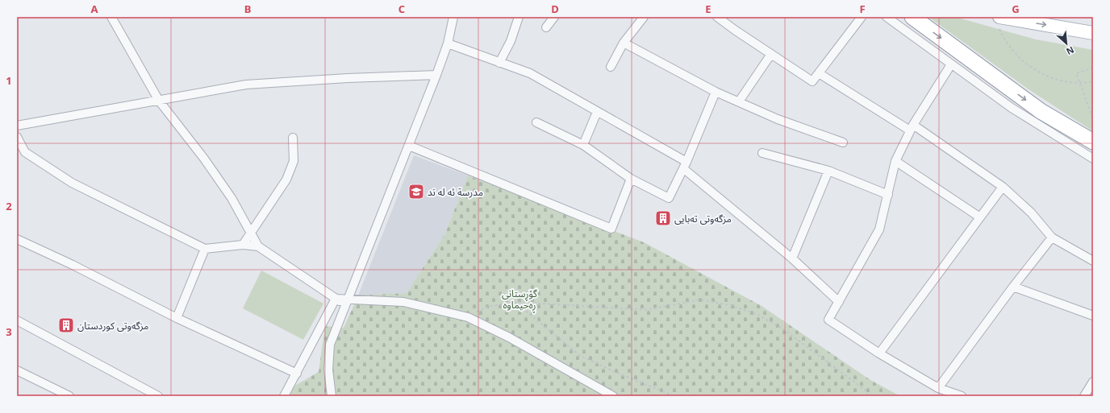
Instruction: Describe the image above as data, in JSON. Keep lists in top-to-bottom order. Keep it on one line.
{"parks":["گۆڕستانی ڕەحیماوە"],"places":{"school or university":["مدرسة ئه له ند"],"building":["مزگەوتی تەبایی","مزگەوتی کوردستان"]},"north":"bottom right","grid":{"columns":["A","B","C","D","E","F","G"],"rows":["1","2","3"]}}
